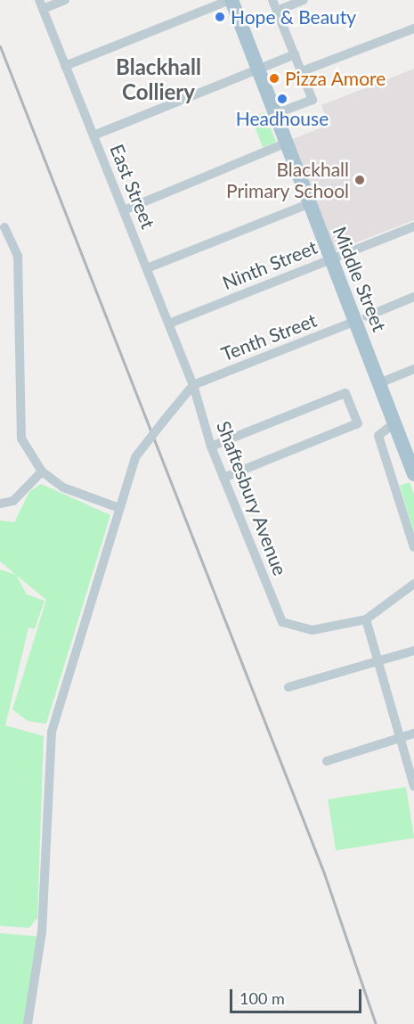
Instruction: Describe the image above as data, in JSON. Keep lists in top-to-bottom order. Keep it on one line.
{"streets":{"main road":["Middle Street"],"street":["East Street","Ninth Street","Tenth Street","Shaftesbury Avenue"]},"crossings":[["East Street","Ninth Street"],["East Street","Tenth Street"],["East Street","Shaftesbury Avenue"],["Ninth Street","Middle Street"],["Middle Street","Tenth Street"],["Tenth Street","Shaftesbury Avenue"]],"districts":["Blackhall Colliery"],"places":["Hope & Beauty","Pizza Amore","Headhouse","Blackhall Primary School"],"scale_bar":"100 m"}
